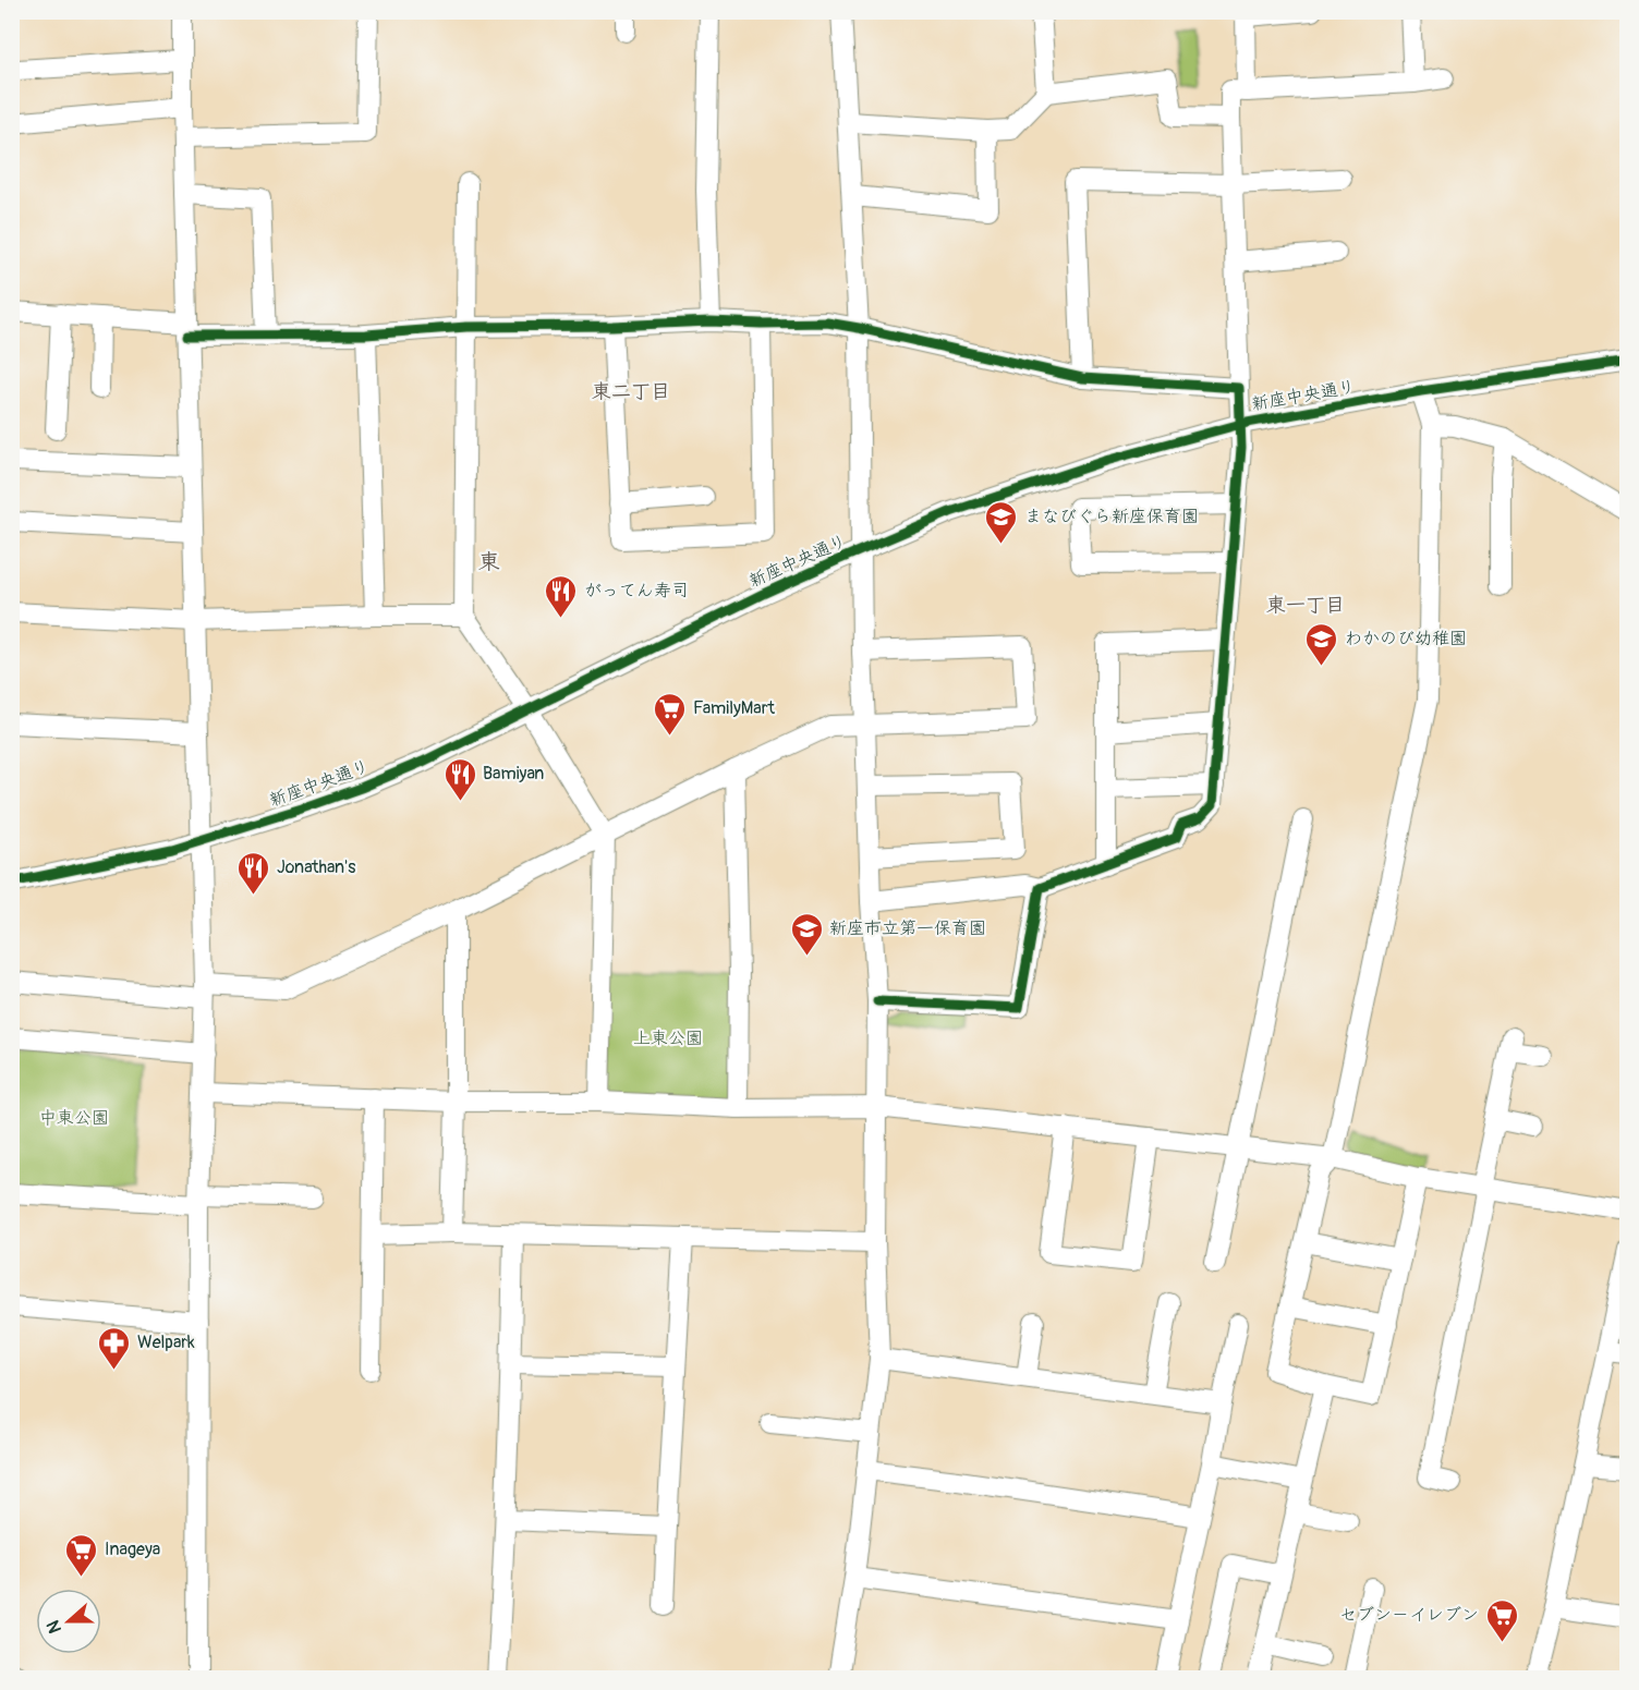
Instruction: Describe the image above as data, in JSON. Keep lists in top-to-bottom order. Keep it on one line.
{"streets":{"street":["新座中央通り"]},"districts":["東二丁目","東","東一丁目"],"parks":["上東公園","中東公園"],"places":{"school or university":["まなびぐら新座保育園","わかのび幼稚園","新座市立第一保育園"],"restaurant":["がってん寿司","Bamiyan","Jonathan's"],"supermarket":["FamilyMart","Inageya","セブン－イレブン"],"pharmacy":["Welpark"]},"north":"left"}
